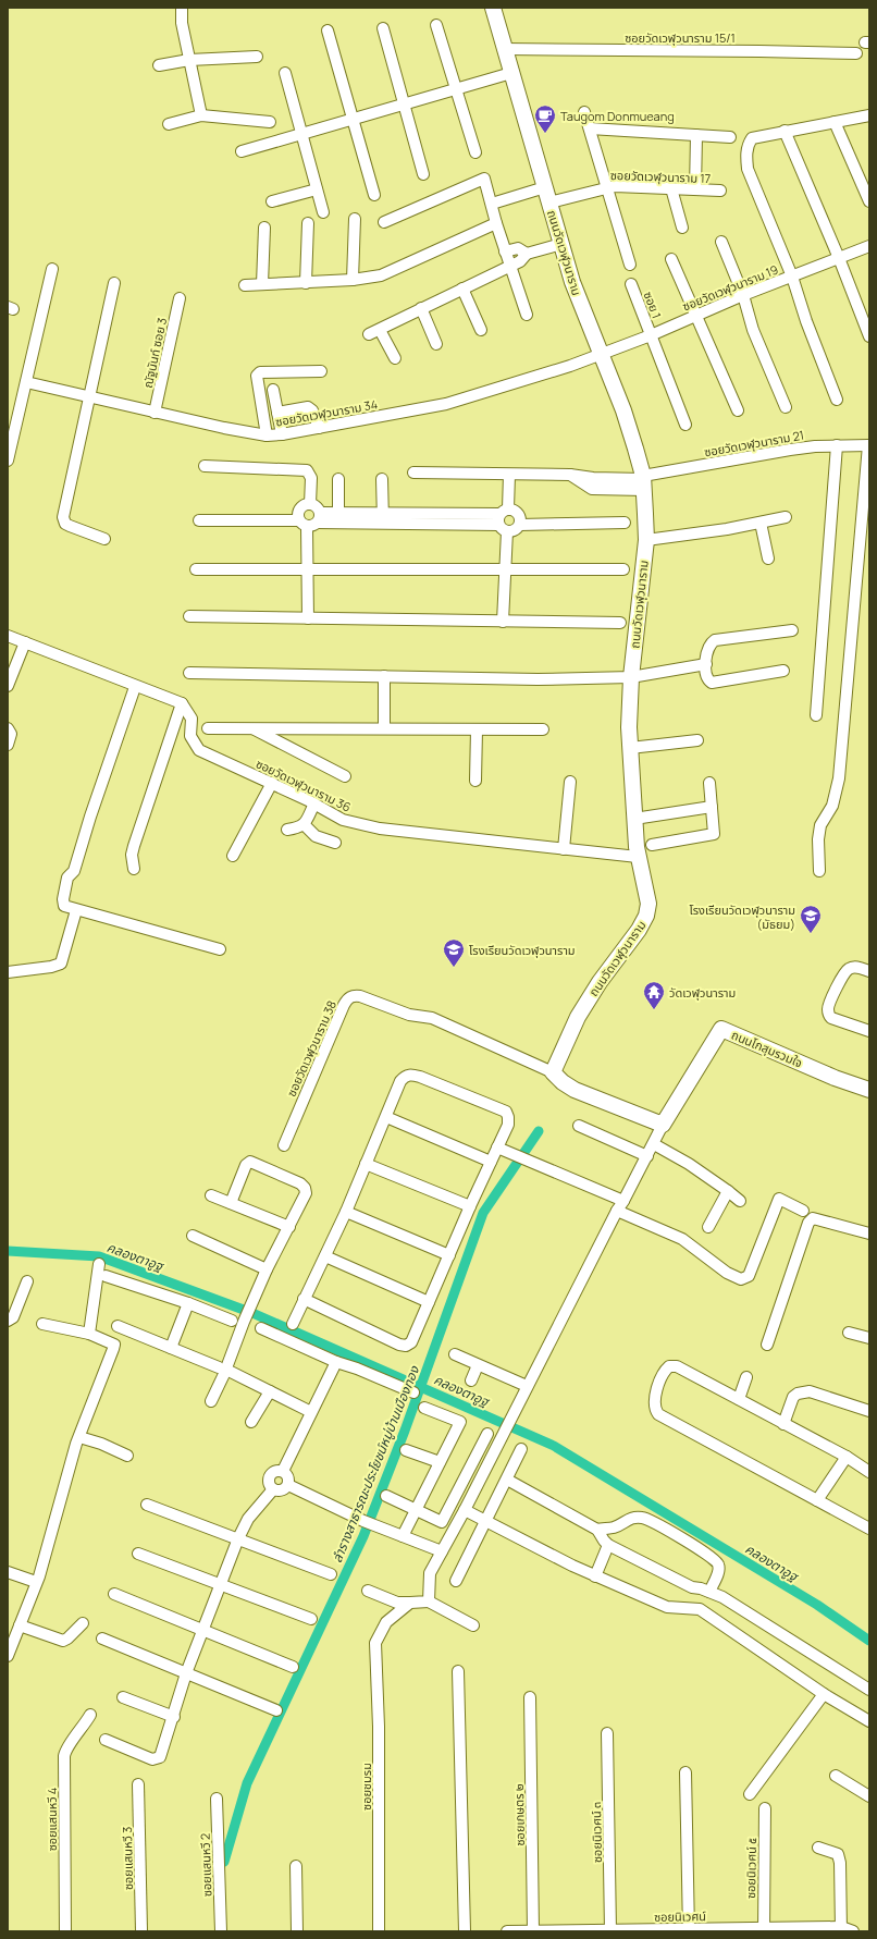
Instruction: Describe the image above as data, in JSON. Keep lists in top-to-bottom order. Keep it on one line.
{"streets":{"street":["ซอยวัดเวฬุวนาราม 15/1","ซอยวัดเวฬุวนาราม 17","ถนนวัดเวฬุวนาราม","ซอยวัดเวฬุวนาราม 19","ซอย 1","ณัฐนันท์ ซอย 3","ซอยวัดเวฬุวนาราม 34","ซอยวัดเวฬุวนาราม 21","ซอยวัดเวฬุวนาราม 36","ซอยวัดเวฬุวนาราม 38","ถนนโกสุมรวมใจ","ซอยชมรม","ซอยเกษตร ๒","ซอยแสนหวี 4","ซอยนิเวศน์ ๓","ซอยแสนหวี 3","ซอยแสนหวี 2","ซอยนิเวศน์ ๕","ซอยนิเวศน์"]},"crossings":[["ซอยวัดเวฬุวนาราม 15/1","ถนนวัดเวฬุวนาราม"],["ซอยวัดเวฬุวนาราม 17","ถนนวัดเวฬุวนาราม"],["ถนนวัดเวฬุวนาราม","ซอยวัดเวฬุวนาราม 19"],["ถนนวัดเวฬุวนาราม","ซอยวัดเวฬุวนาราม 34"],["ถนนวัดเวฬุวนาราม","ซอยวัดเวฬุวนาราม 21"],["ถนนวัดเวฬุวนาราม","ซอยวัดเวฬุวนาราม 36"],["ถนนวัดเวฬุวนาราม","ซอยวัดเวฬุวนาราม 38"],["ซอยวัดเวฬุวนาราม 19","ซอย 1"],["ซอยวัดเวฬุวนาราม 19","ซอยวัดเวฬุวนาราม 34"],["ณัฐนันท์ ซอย 3","ซอยวัดเวฬุวนาราม 34"],["ซอยเกษตร ๒","ซอยนิเวศน์"],["ซอยนิเวศน์ ๓","ซอยนิเวศน์"],["ซอยนิเวศน์ ๕","ซอยนิเวศน์"]],"water":["คลองตาอูฐ","ลำรางสาธารณะประโยชน์หมู่บ้านเมืองทอง"],"places":{"cafe":["Taugom Donmueang"],"school or university":["โรงเรียนวัดเวฬุวนาราม (มัธยม)","โรงเรียนวัดเวฬุวนาราม"],"temple":["วัดเวฬุวนาราม"]}}
